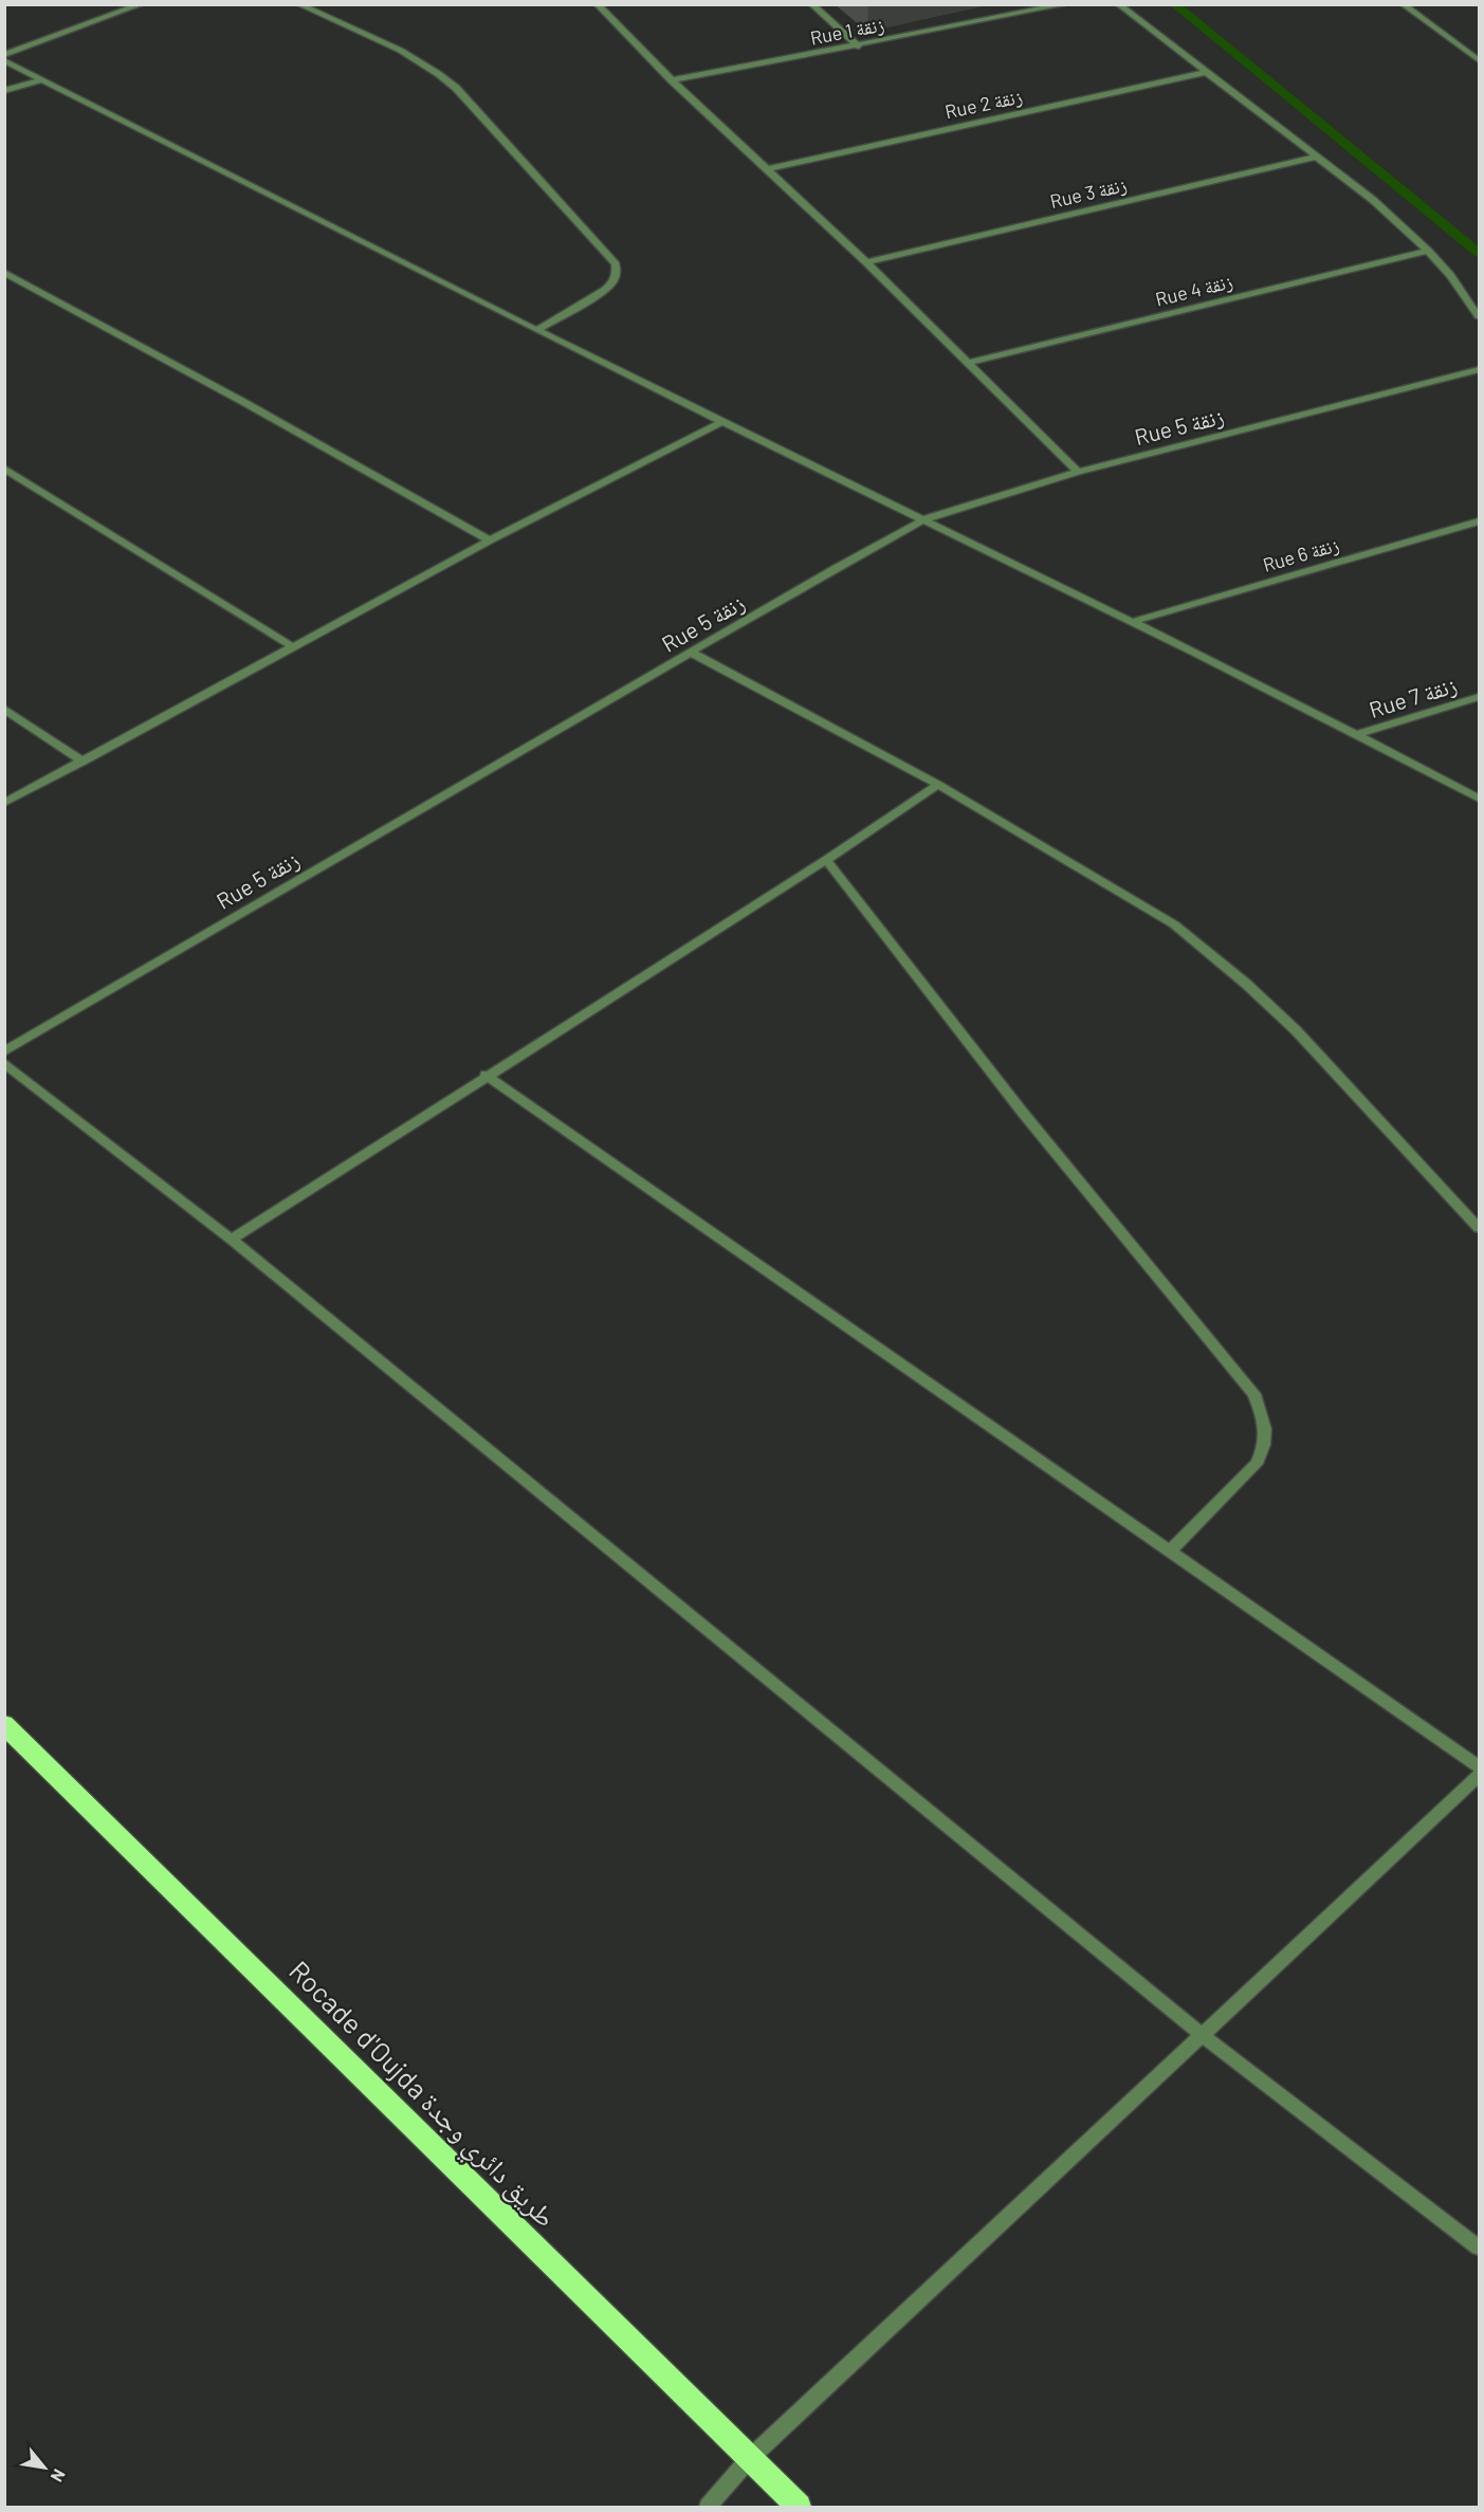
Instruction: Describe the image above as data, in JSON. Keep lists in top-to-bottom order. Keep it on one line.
{"streets":{"highway":["Rocade d'Oujda طريق دائري وجدة"],"street":["Rue 1 زنقة","Rue 2 زنقة","Rue 3 زنقة","Rue 4 زنقة","Rue 5 زنقة","Rue 6 زنقة","Rue 7 زنقة"]},"north":"bottom right"}
